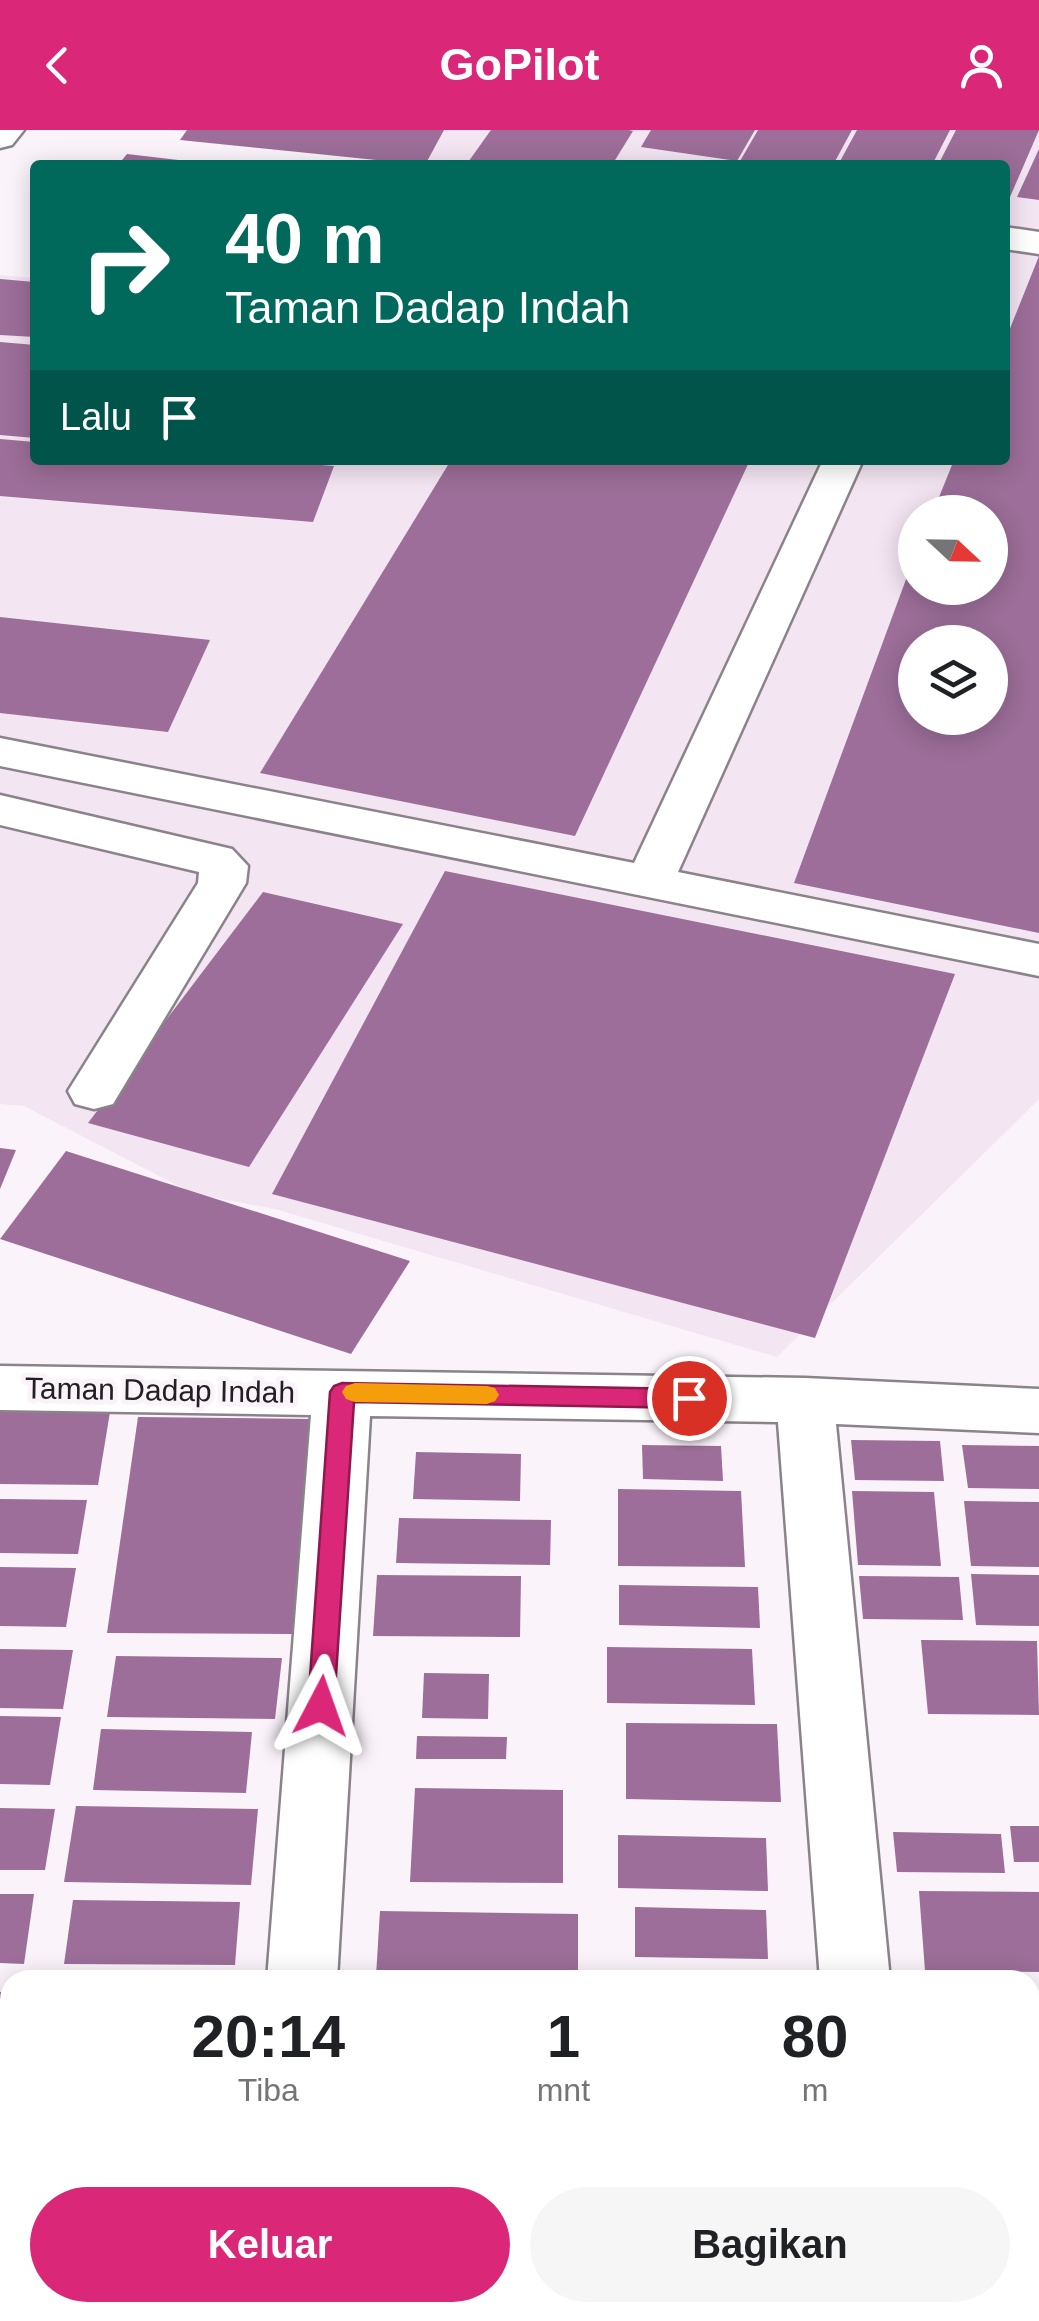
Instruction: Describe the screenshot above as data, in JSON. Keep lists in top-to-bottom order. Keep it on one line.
{"streets":{"street":["Taman Dadap Indah"]},"north":"right","page":{"header":"GoPilot","turn":["40 m","Taman Dadap Indah"],"then":"Lalu","eta":["20:14","Tiba","1","mnt","80","m"],"buttons":["Keluar","Bagikan"]}}
